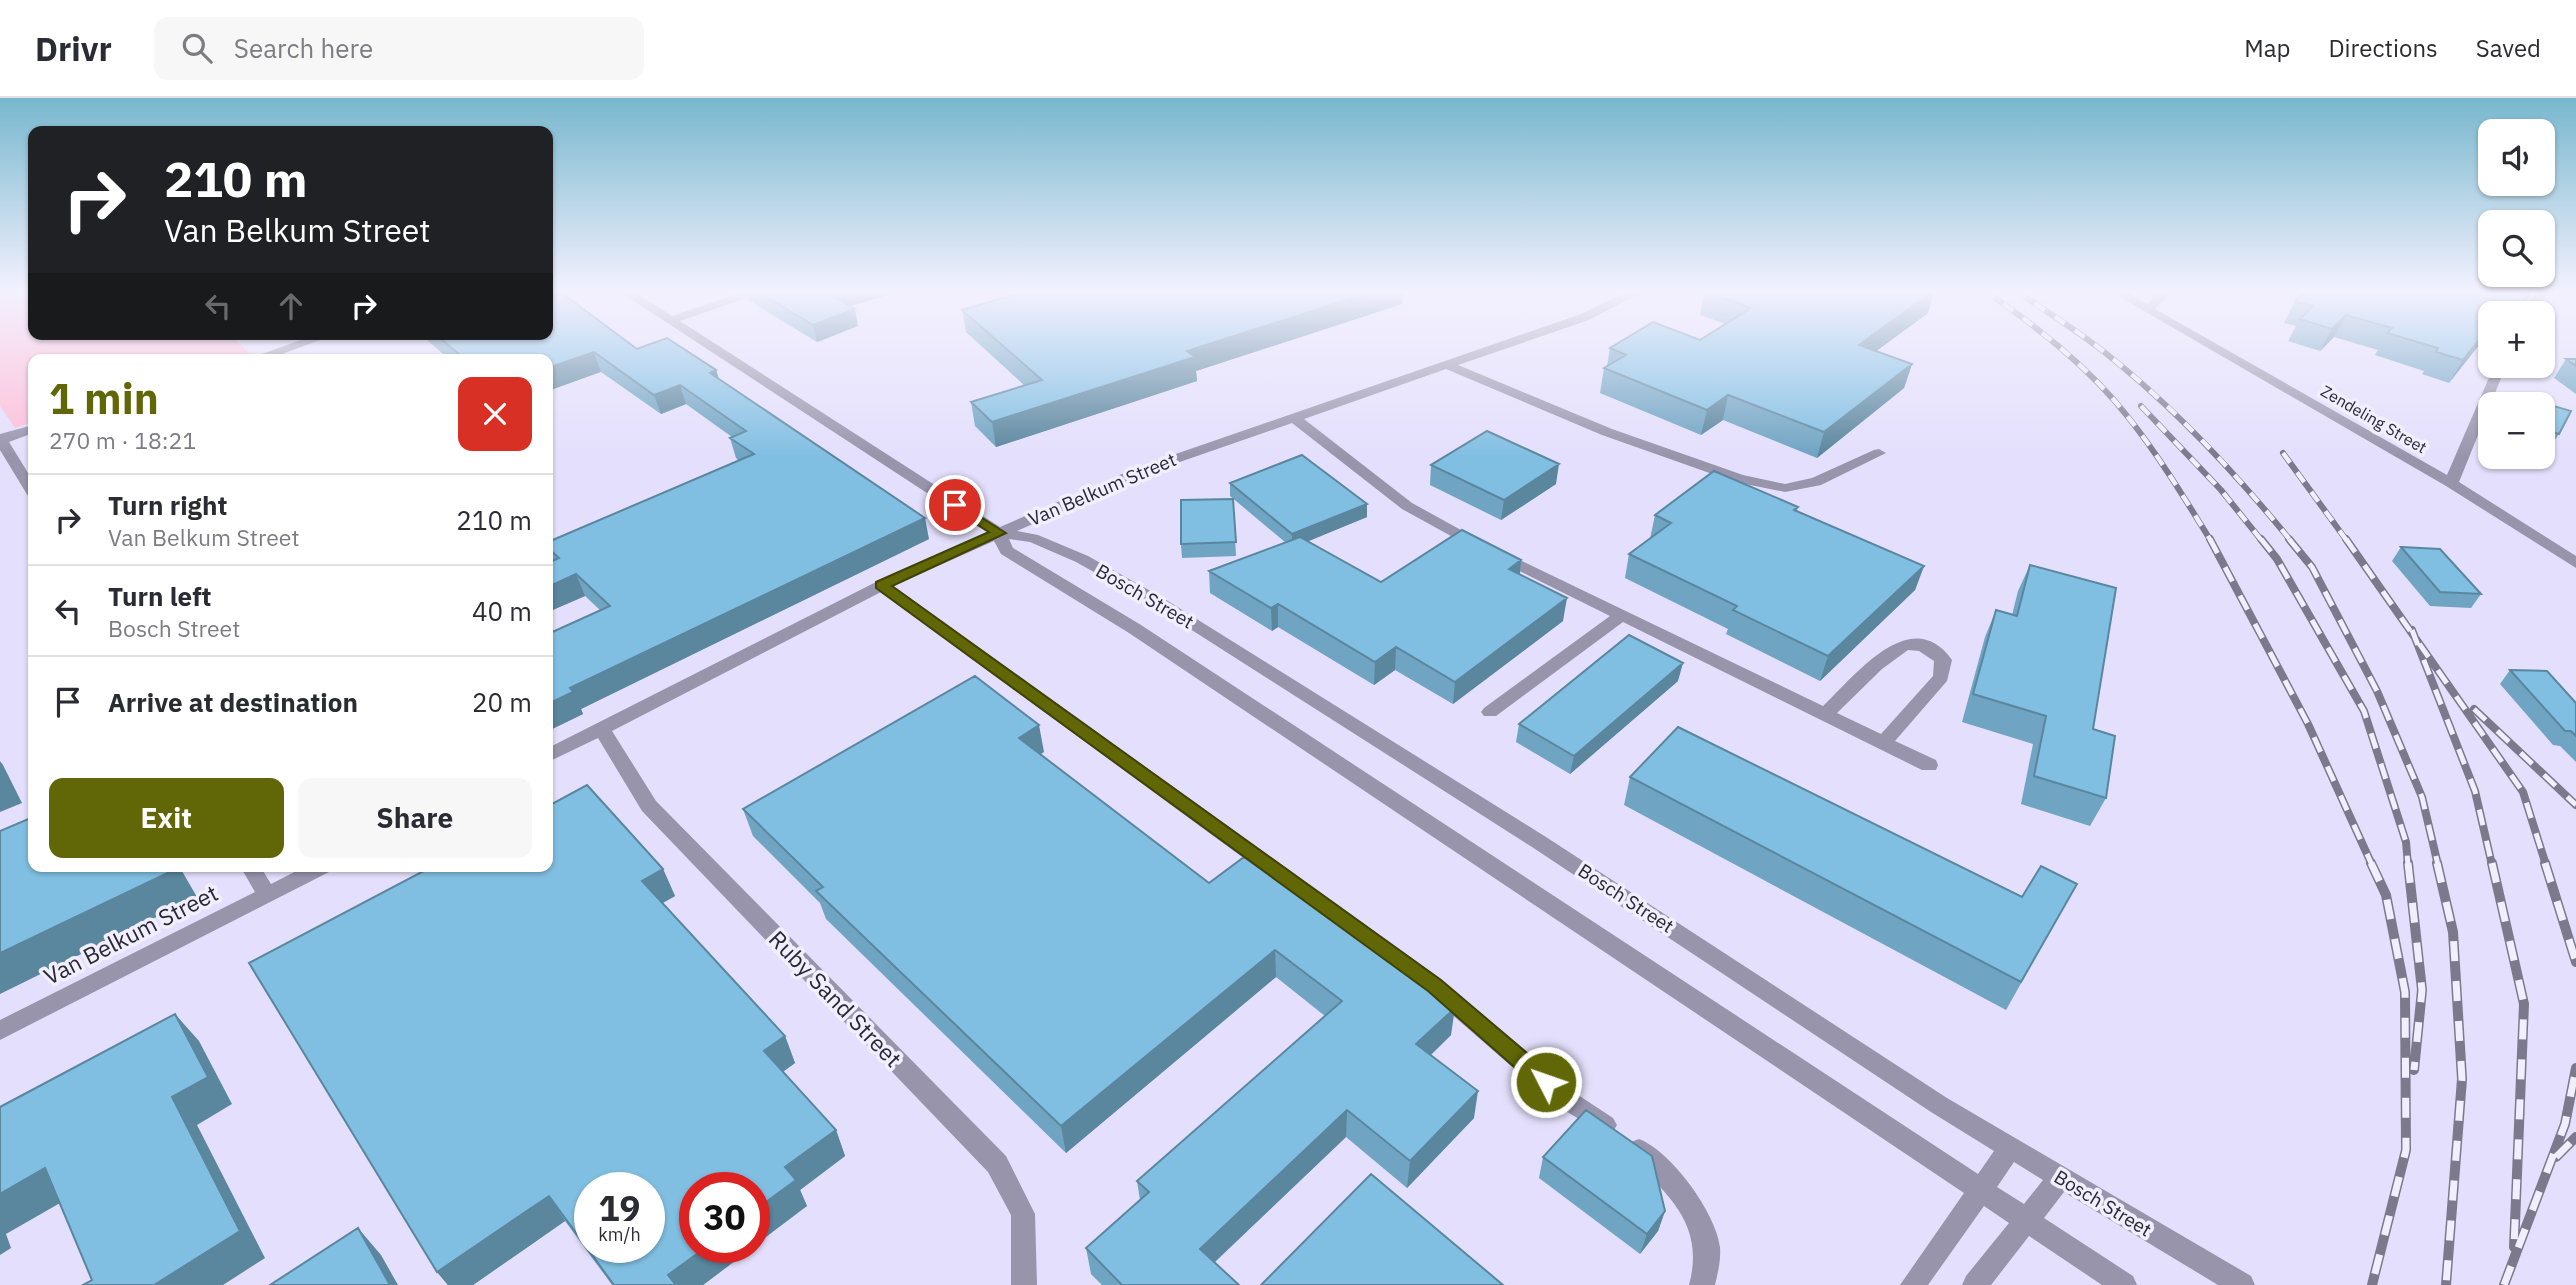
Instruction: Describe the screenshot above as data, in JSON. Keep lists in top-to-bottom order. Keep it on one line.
{"streets":{"street":["Zendeling Street","Van Belkum Street","Bosch Street","Ruby Sand Street"]},"crossings":[["Van Belkum Street","Bosch Street"],["Van Belkum Street","Ruby Sand Street"]],"page":{"header":"Drivr","search":"Search here","nav":["Map","Directions","Saved"],"map_buttons":["+","−"],"turn":["210 m","Van Belkum Street"],"heading":["1 min","270 m · 18:21"],"list":[{"name":"Turn right","note":"Van Belkum Street","value":"210 m"},{"name":"Turn left","note":"Bosch Street","value":"40 m"},{"name":"Arrive at destination","value":"20 m"}],"buttons":["Exit","Share"],"speed":"19 km/h","limit":"30"}}
